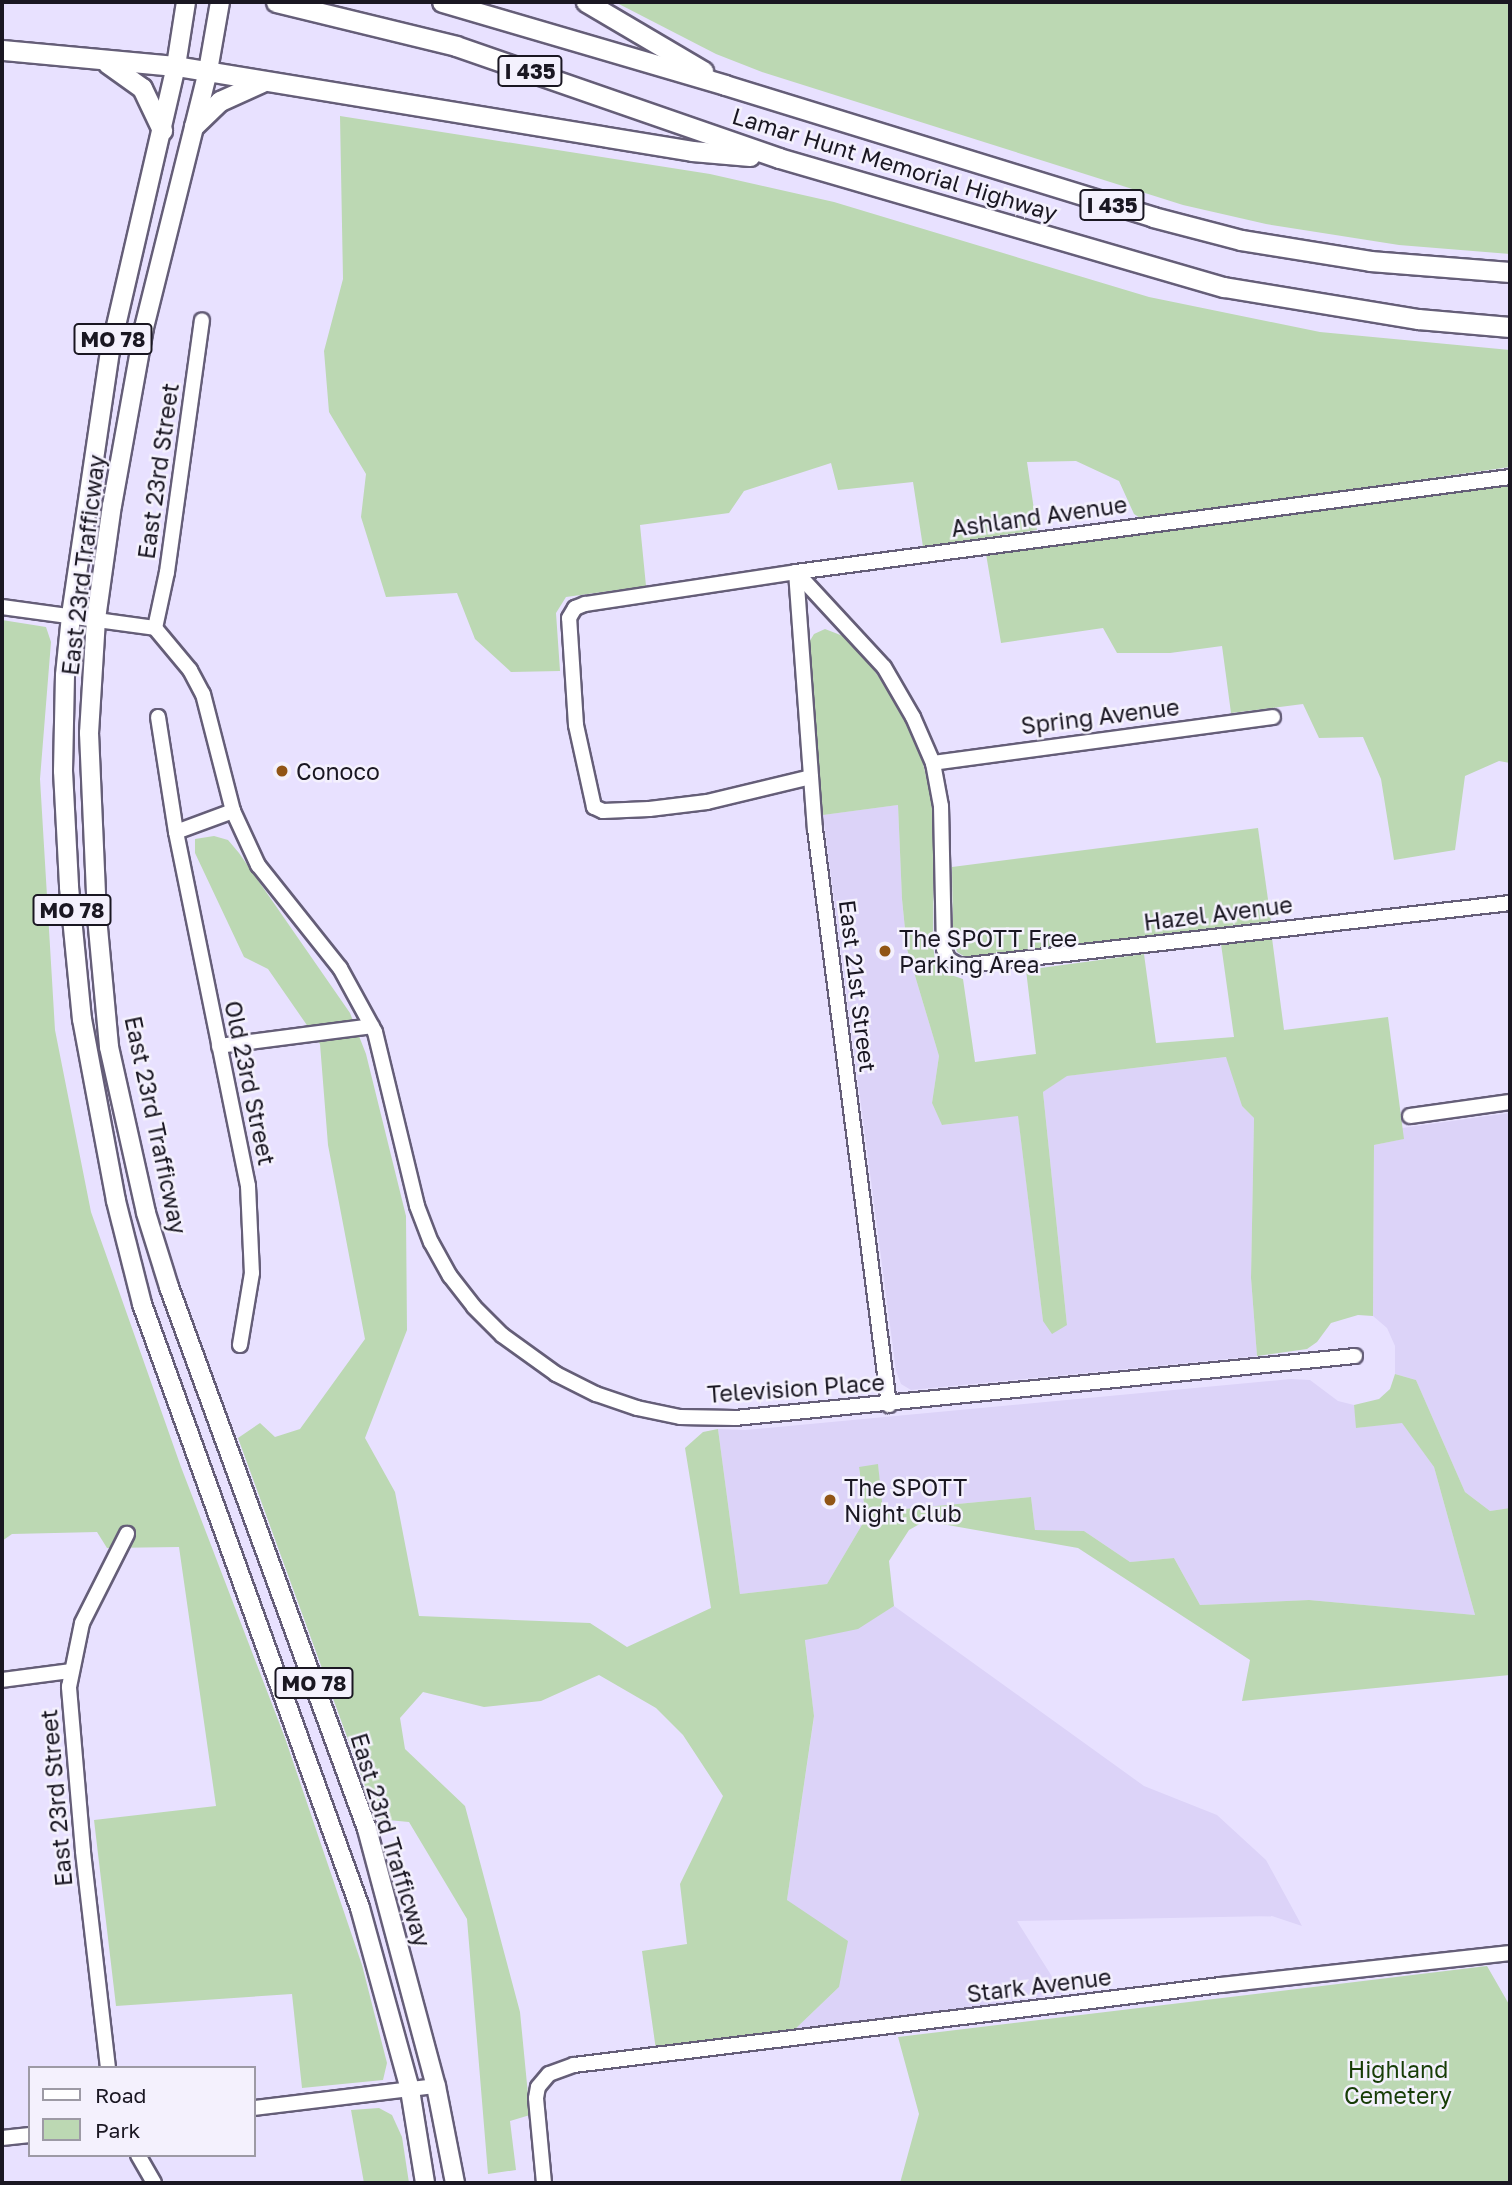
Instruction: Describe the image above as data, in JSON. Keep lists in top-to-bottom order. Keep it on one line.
{"streets":{"highway":["I 435","Lamar Hunt Memorial Highway"],"main road":["MO 78","East 23rd Trafficway"],"street":["East 23rd Street","Ashland Avenue","Spring Avenue","Hazel Avenue","East 21st Street","Old 23rd Street","Television Place","Stark Avenue"]},"crossings":[["East 23rd Street","Television Place"],["Ashland Avenue","East 21st Street"],["Spring Avenue","Hazel Avenue"],["East 21st Street","Television Place"]],"parks":["Highland Cemetery"],"places":["Conoco","The SPOTT Free Parking Area","The SPOTT Night Club"],"legend":["Road","Park"]}
